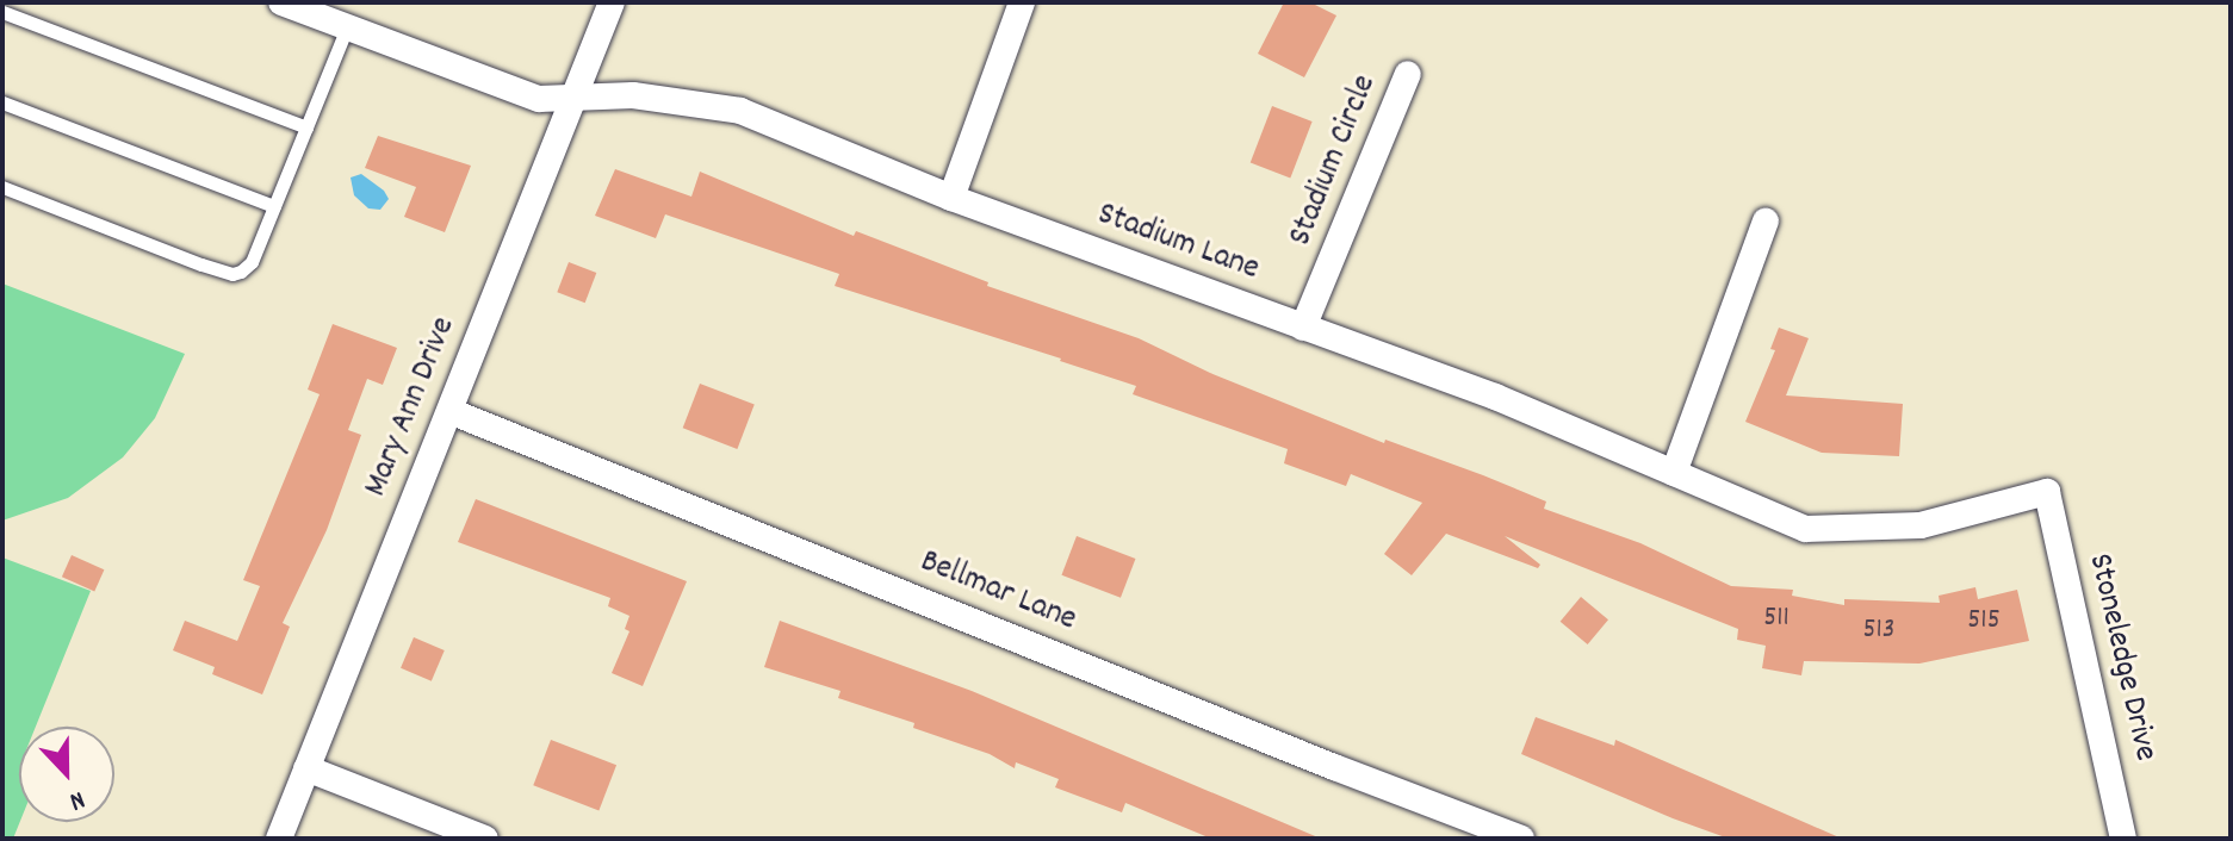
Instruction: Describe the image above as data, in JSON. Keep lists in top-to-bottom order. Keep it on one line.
{"streets":{"street":["Stadium Circle","Stadium Lane","Mary Ann Drive","Bellmar Lane","Stoneledge Drive"]},"crossings":[["Stadium Circle","Stadium Lane"],["Stadium Lane","Mary Ann Drive"],["Stadium Lane","Stoneledge Drive"],["Mary Ann Drive","Bellmar Lane"]],"house_numbers":["511","515","513"],"north":"bottom"}
